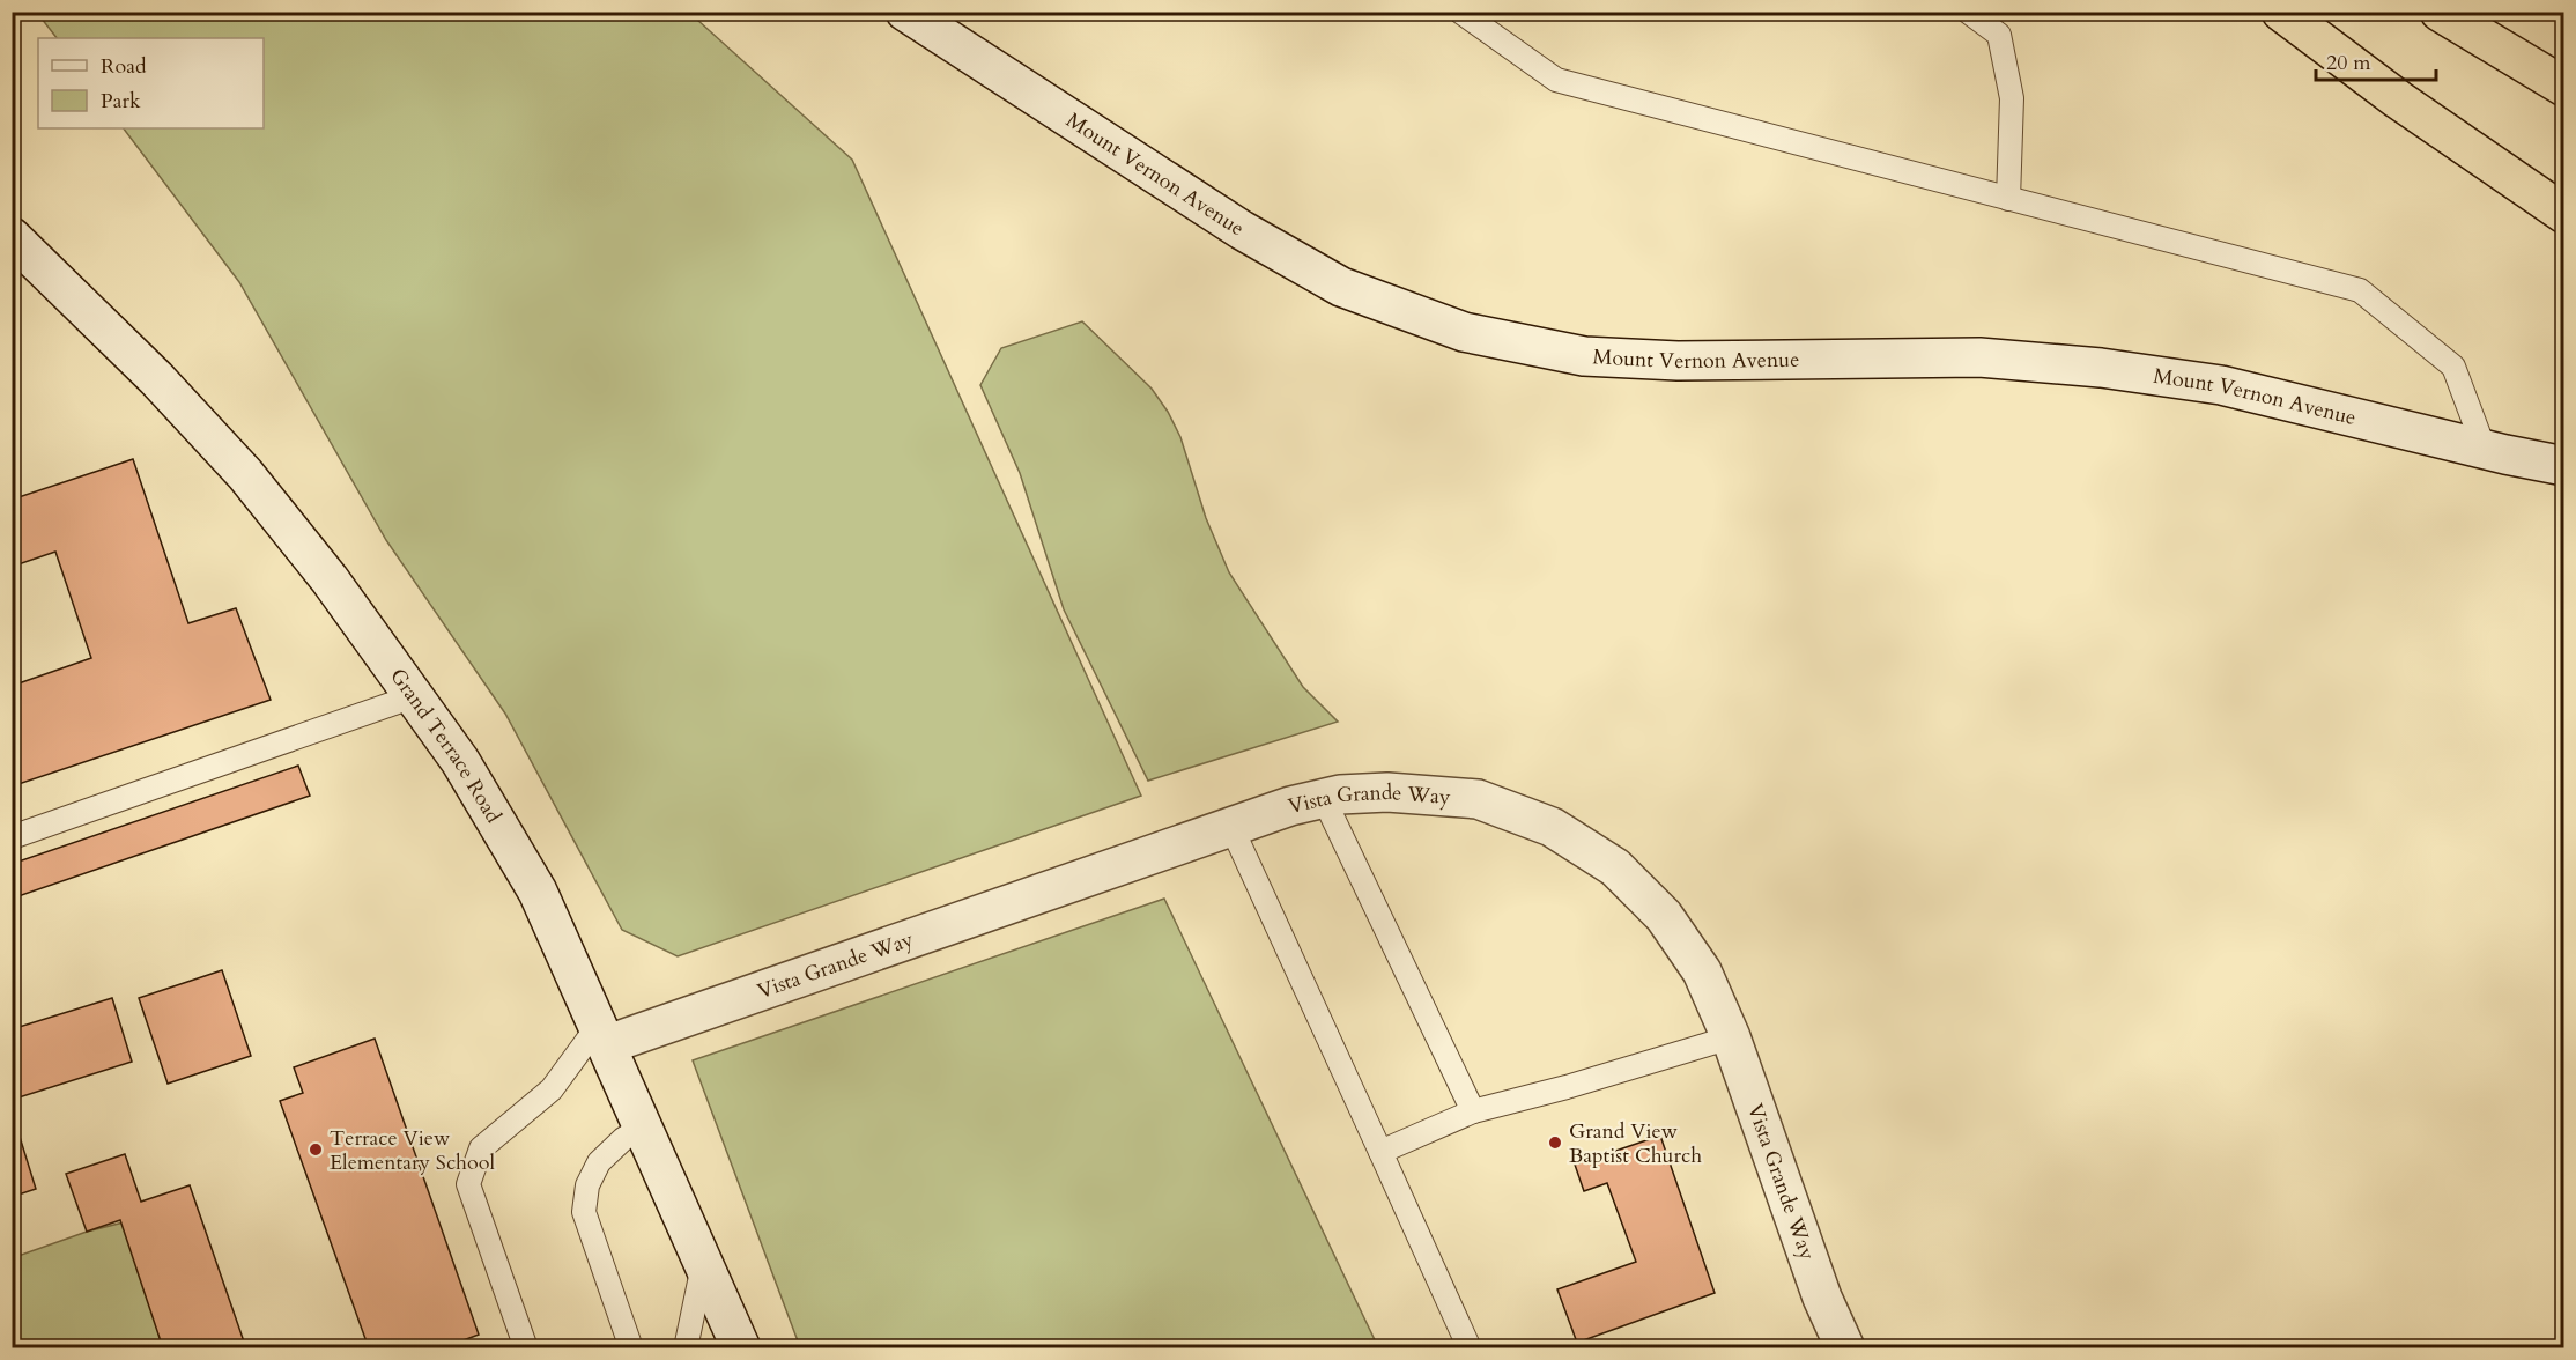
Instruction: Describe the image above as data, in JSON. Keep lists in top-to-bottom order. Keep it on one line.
{"streets":{"street":["Mount Vernon Avenue","Grand Terrace Road","Vista Grande Way"]},"crossings":[["Grand Terrace Road","Vista Grande Way"]],"places":["Grand View Baptist Church","Terrace View Elementary School"],"legend":["Road","Park"],"scale_bar":"20 m"}
